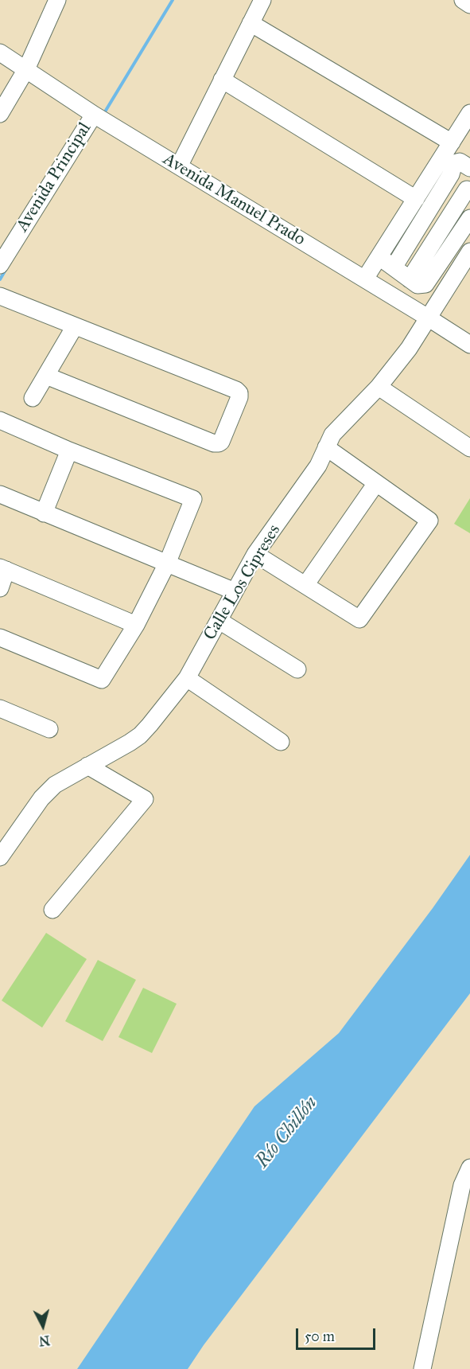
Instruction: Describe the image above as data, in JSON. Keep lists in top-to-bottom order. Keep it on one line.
{"streets":{"street":["Avenida Principal","Avenida Manuel Prado","Calle Los Cipreses"]},"crossings":[["Avenida Principal","Avenida Manuel Prado"],["Avenida Manuel Prado","Calle Los Cipreses"]],"water":["Río Chillón"],"scale_bar":"50 m","north":"bottom"}
